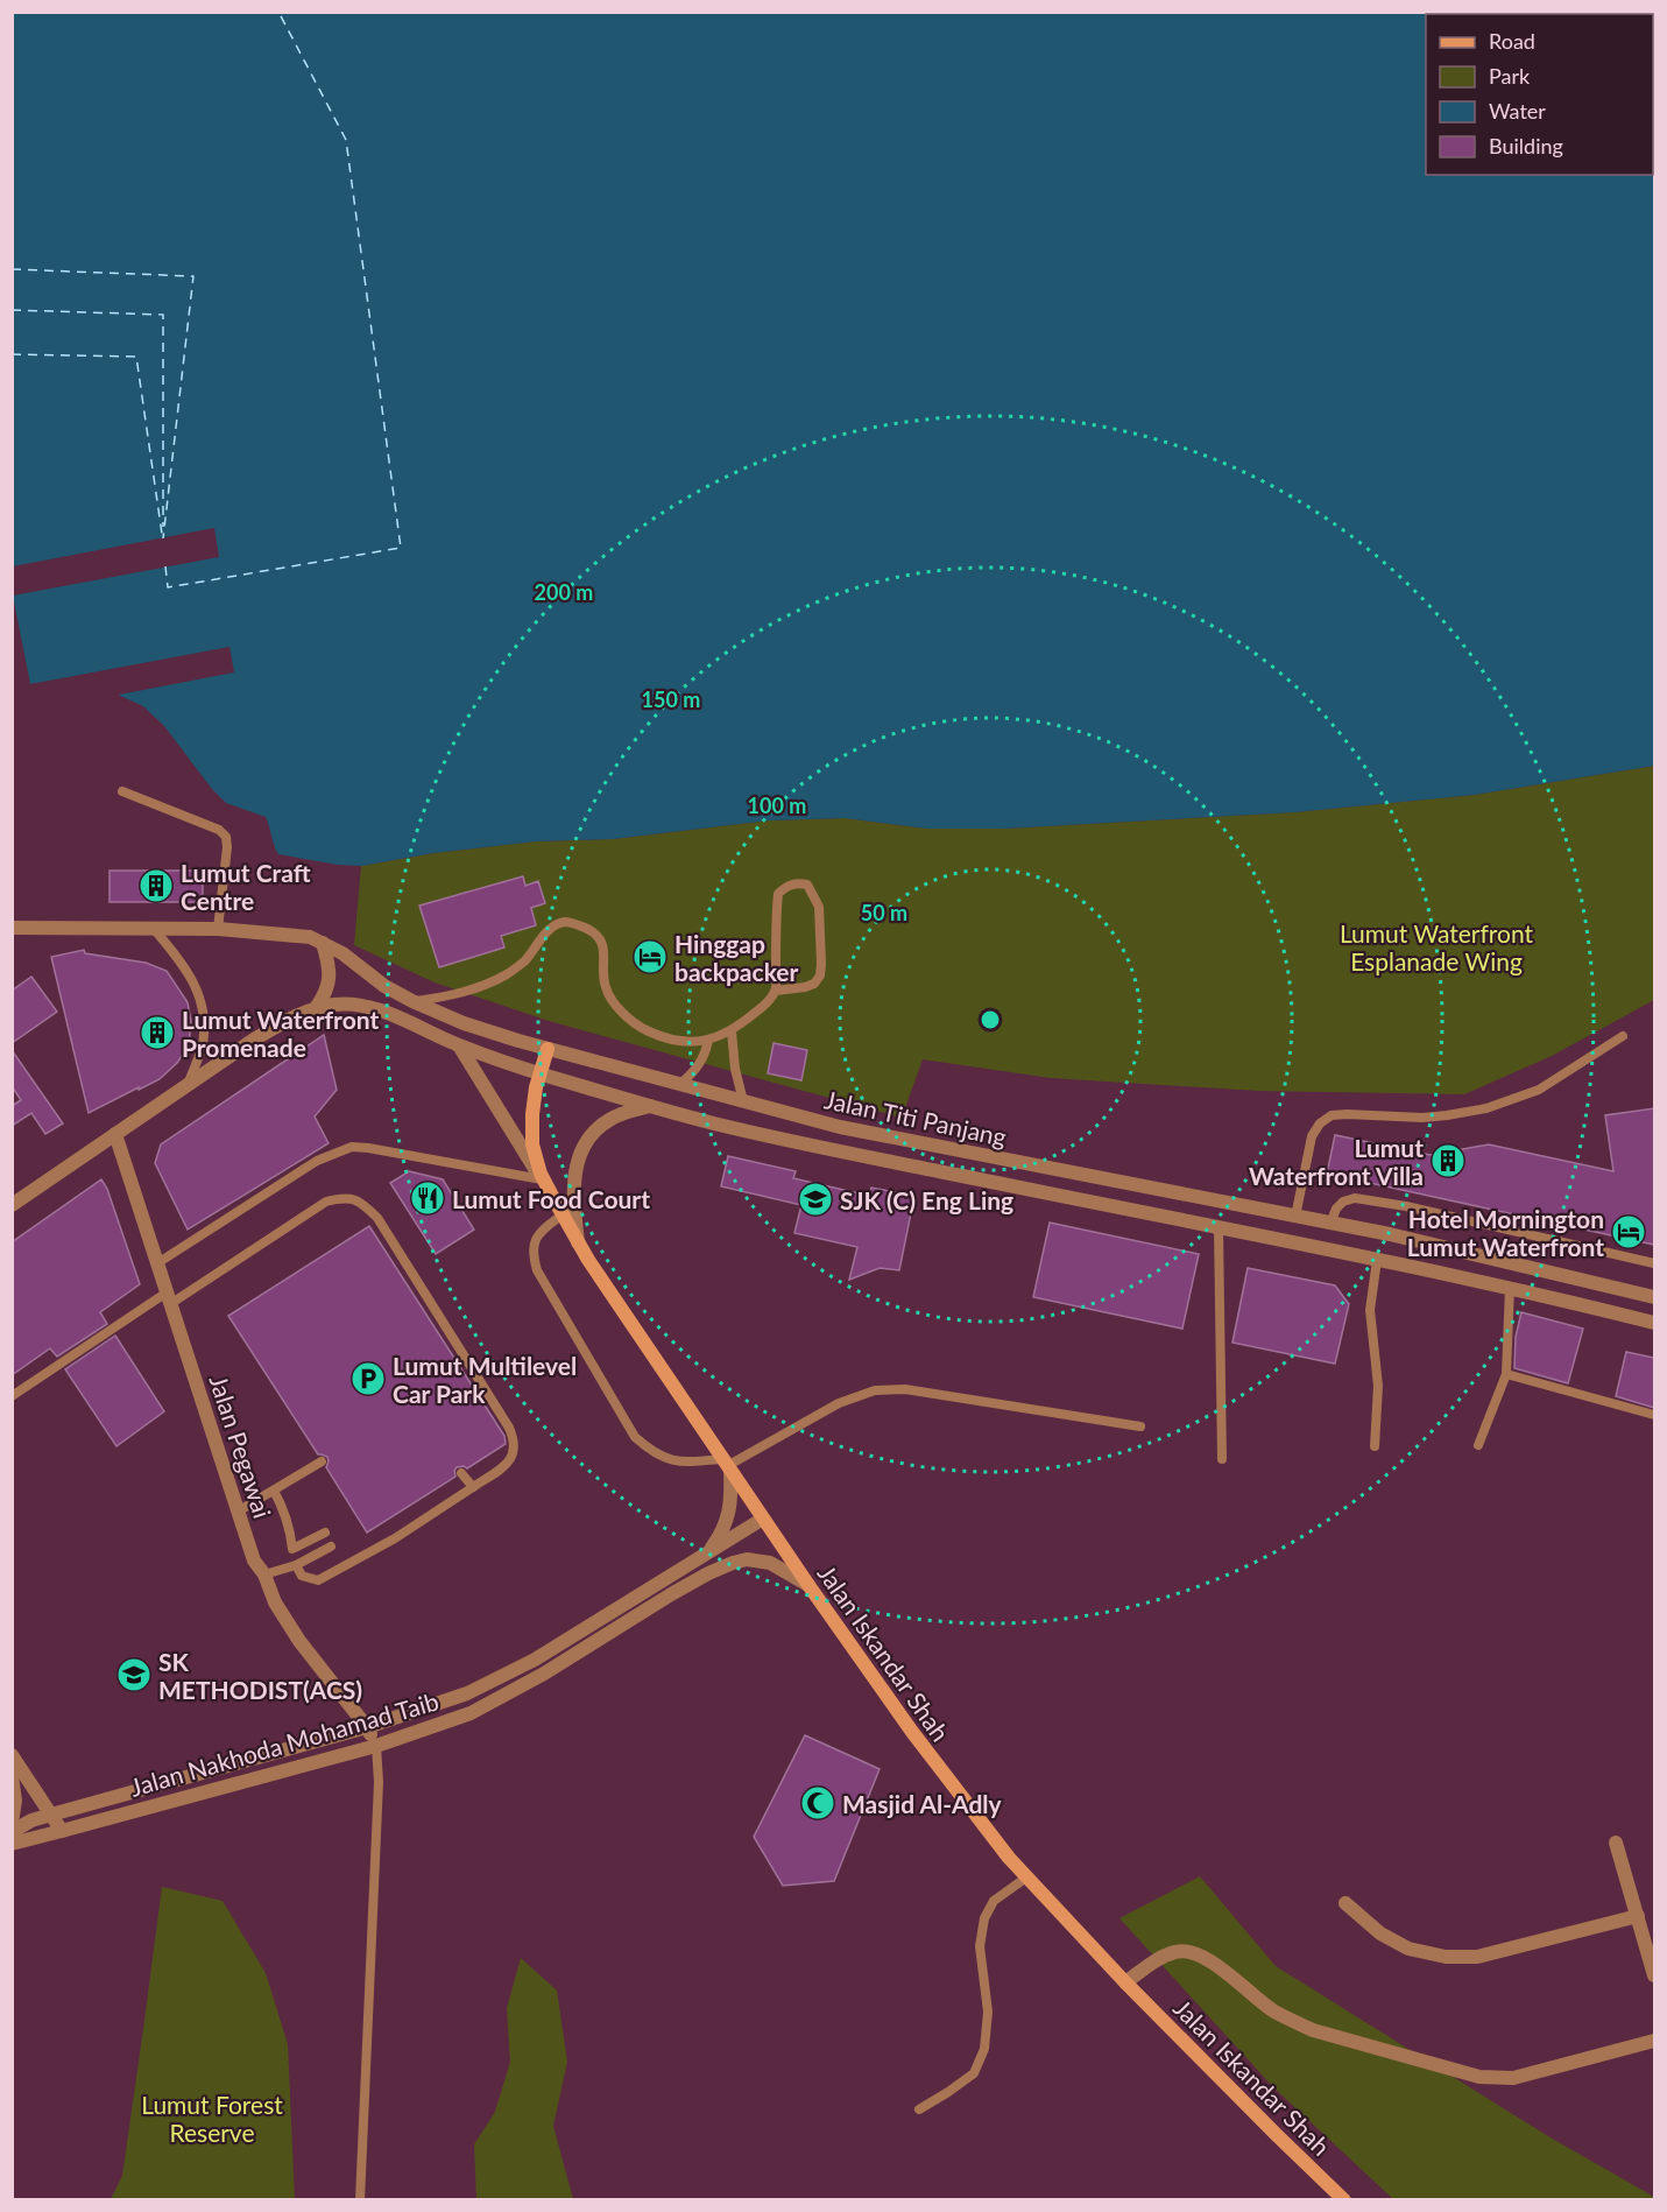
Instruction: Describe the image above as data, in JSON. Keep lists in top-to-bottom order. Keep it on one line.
{"streets":{"main road":["Jalan Iskandar Shah"],"street":["Jalan Titi Panjang","Jalan Pegawai","Jalan Nakhoda Mohamad Taib"]},"crossings":[["Jalan Titi Panjang","Jalan Pegawai"],["Jalan Titi Panjang","Jalan Iskandar Shah"],["Jalan Pegawai","Jalan Nakhoda Mohamad Taib"],["Jalan Iskandar Shah","Jalan Nakhoda Mohamad Taib"]],"parks":["Lumut Waterfront Esplanade Wing","Lumut Forest Reserve"],"places":{"building":["Lumut Craft Centre","Lumut Waterfront Promenade","Lumut Waterfront Villa"],"hotel":["Hinggap backpacker","Hotel Mornington Lumut Waterfront"],"restaurant":["Lumut Food Court"],"school or university":["SJK (C) Eng Ling","SK METHODIST(ACS)"],"parking":["Lumut Multilevel Car Park"],"mosque":["Masjid Al-Adly"]},"legend":["Road","Park","Water","Building"],"rings":["200 m","150 m","100 m","50 m"]}
